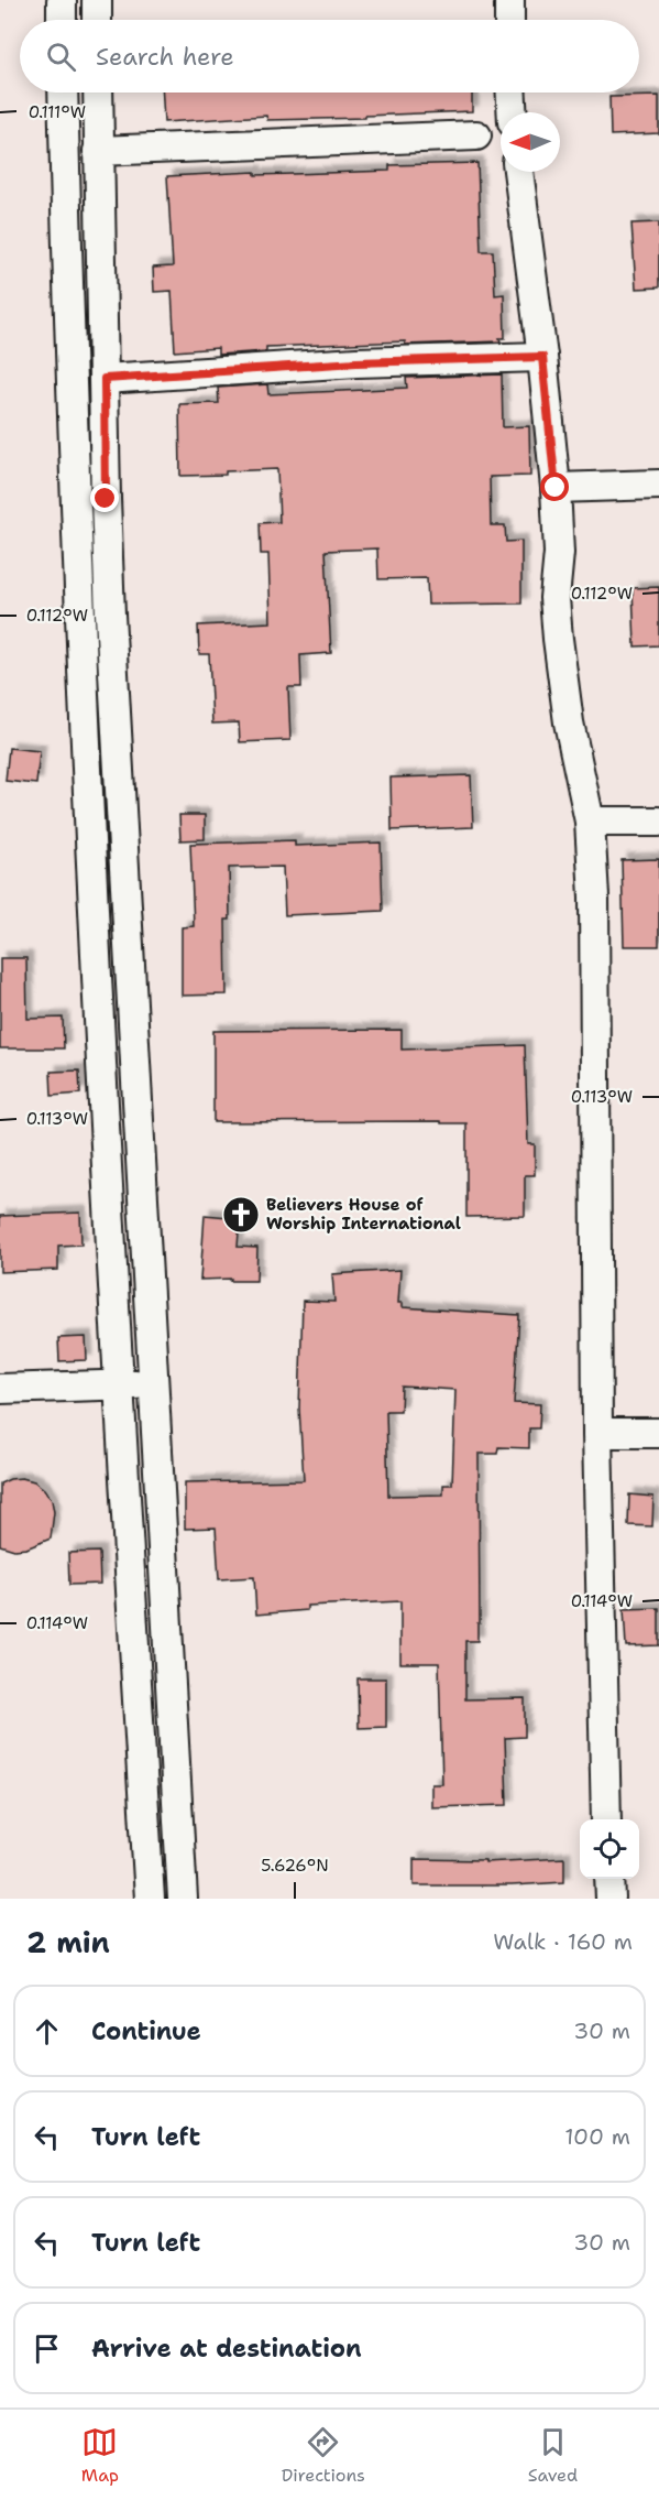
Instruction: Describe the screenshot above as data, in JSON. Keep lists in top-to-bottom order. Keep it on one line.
{"places":{"church":["Believers House of Worship International"]},"north":"left","page":{"search":"Search here","heading":["2 min","Walk · 160 m"],"list":[["Continue","30 m"],["Turn left","100 m"],["Turn left","30 m"],"Arrive at destination"],"nav":["Map","Directions","Saved"]},"coordinates":["0.111°W","0.112°W","0.113°W","0.114°W","5.626°N"]}
